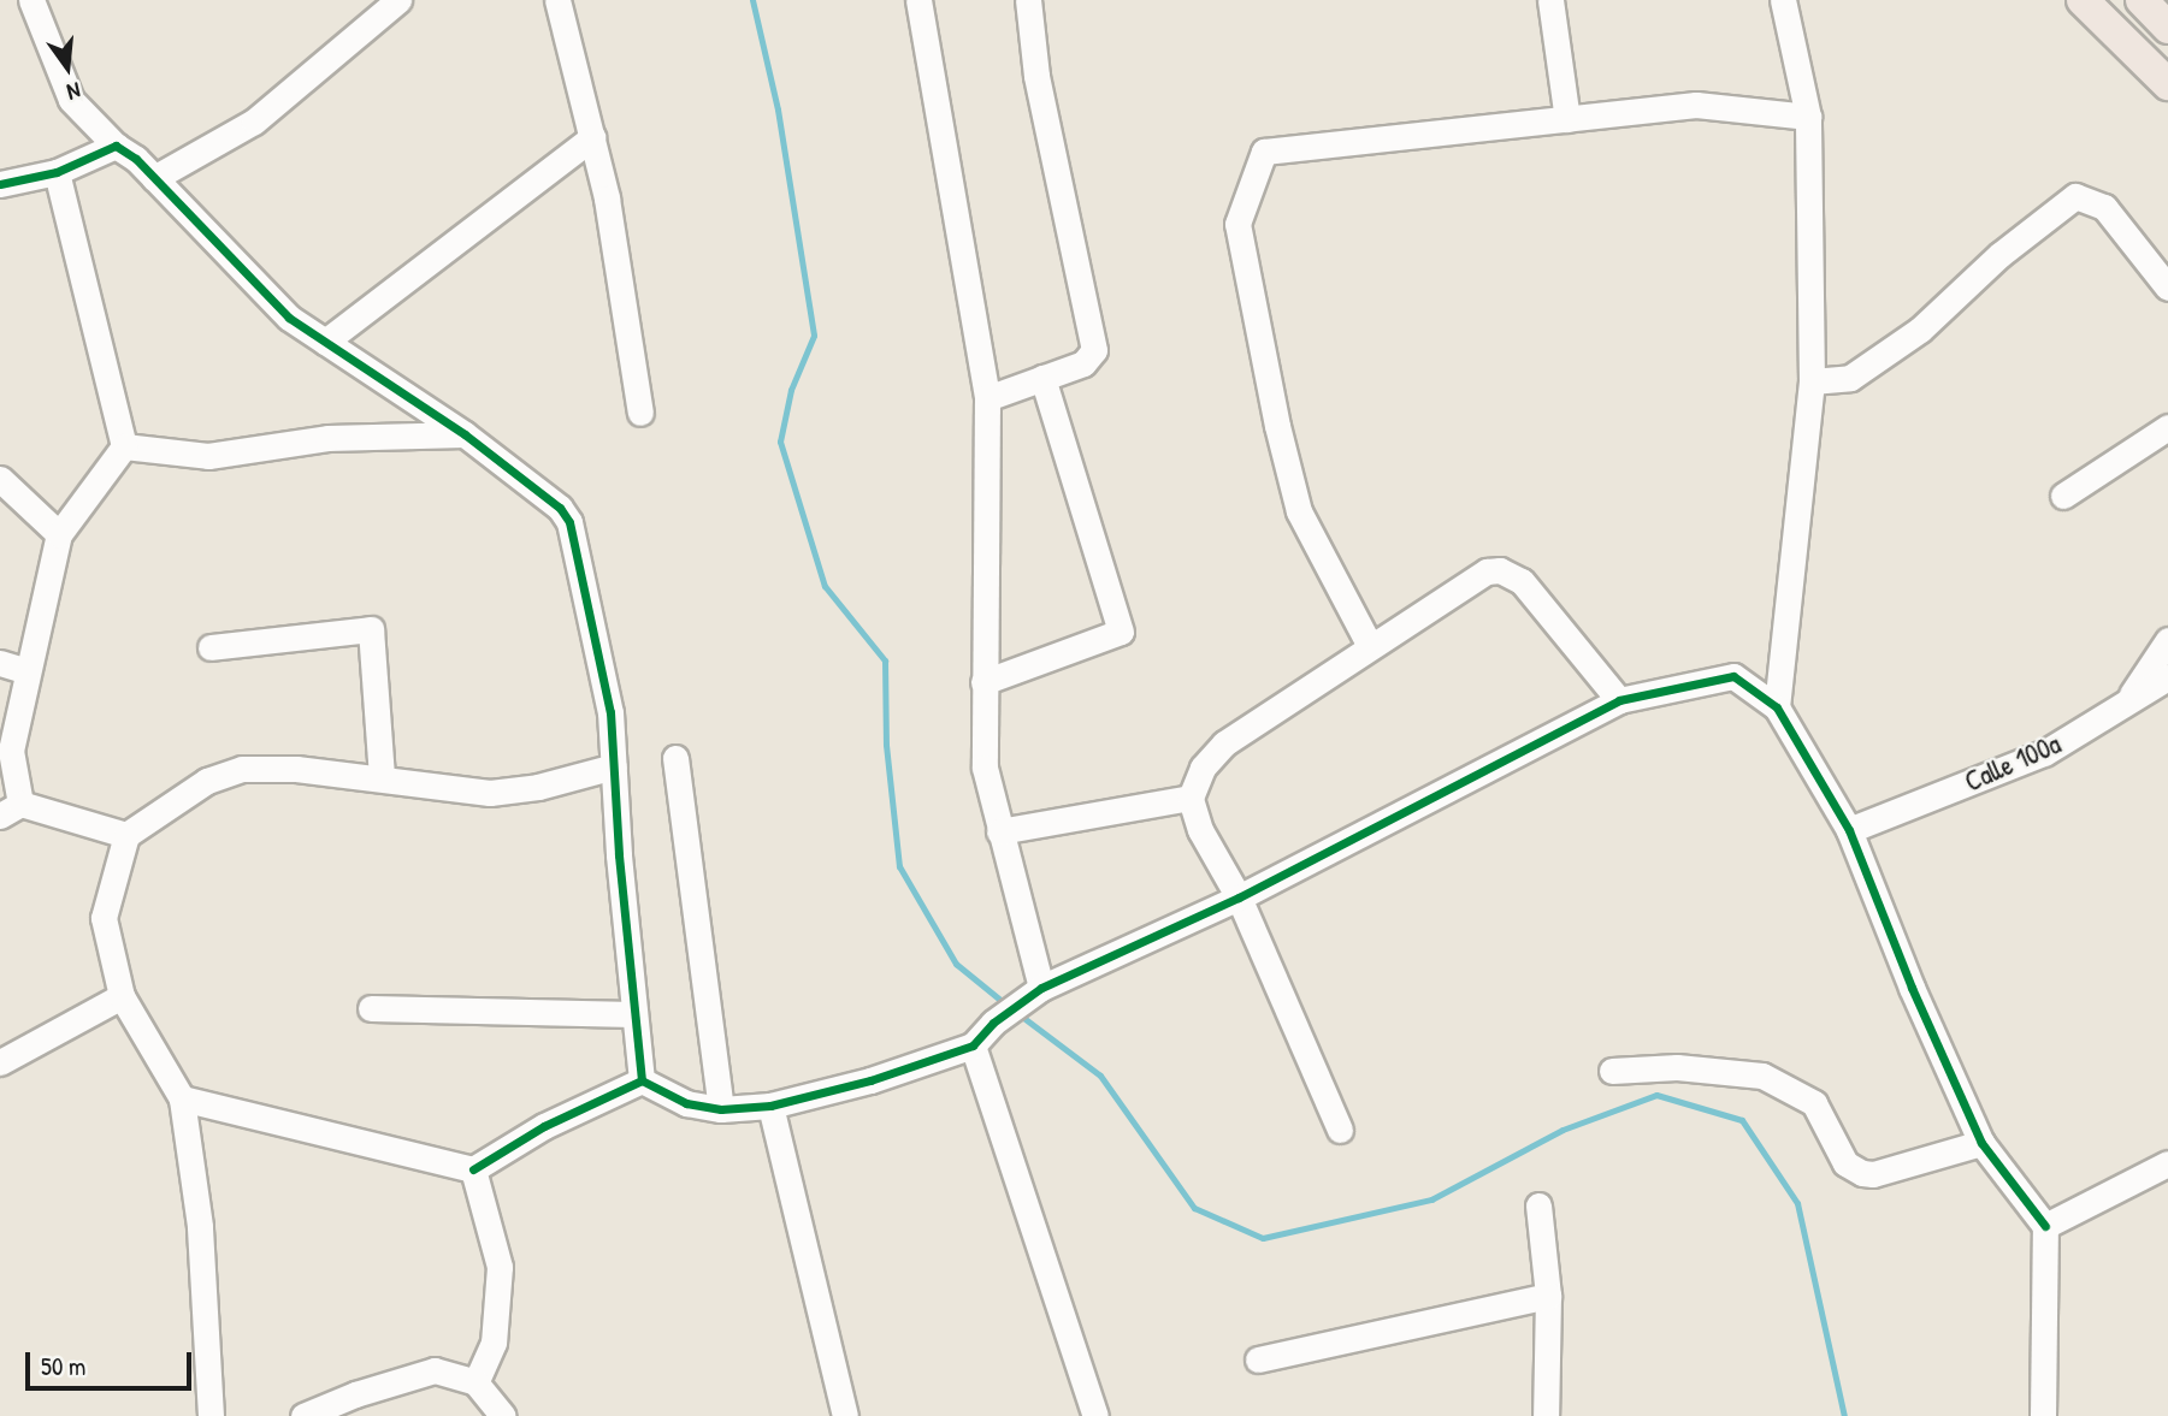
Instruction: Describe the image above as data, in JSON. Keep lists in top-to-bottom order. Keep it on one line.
{"streets":{"street":["Calle 100a"]},"scale_bar":"50 m","north":"bottom"}
